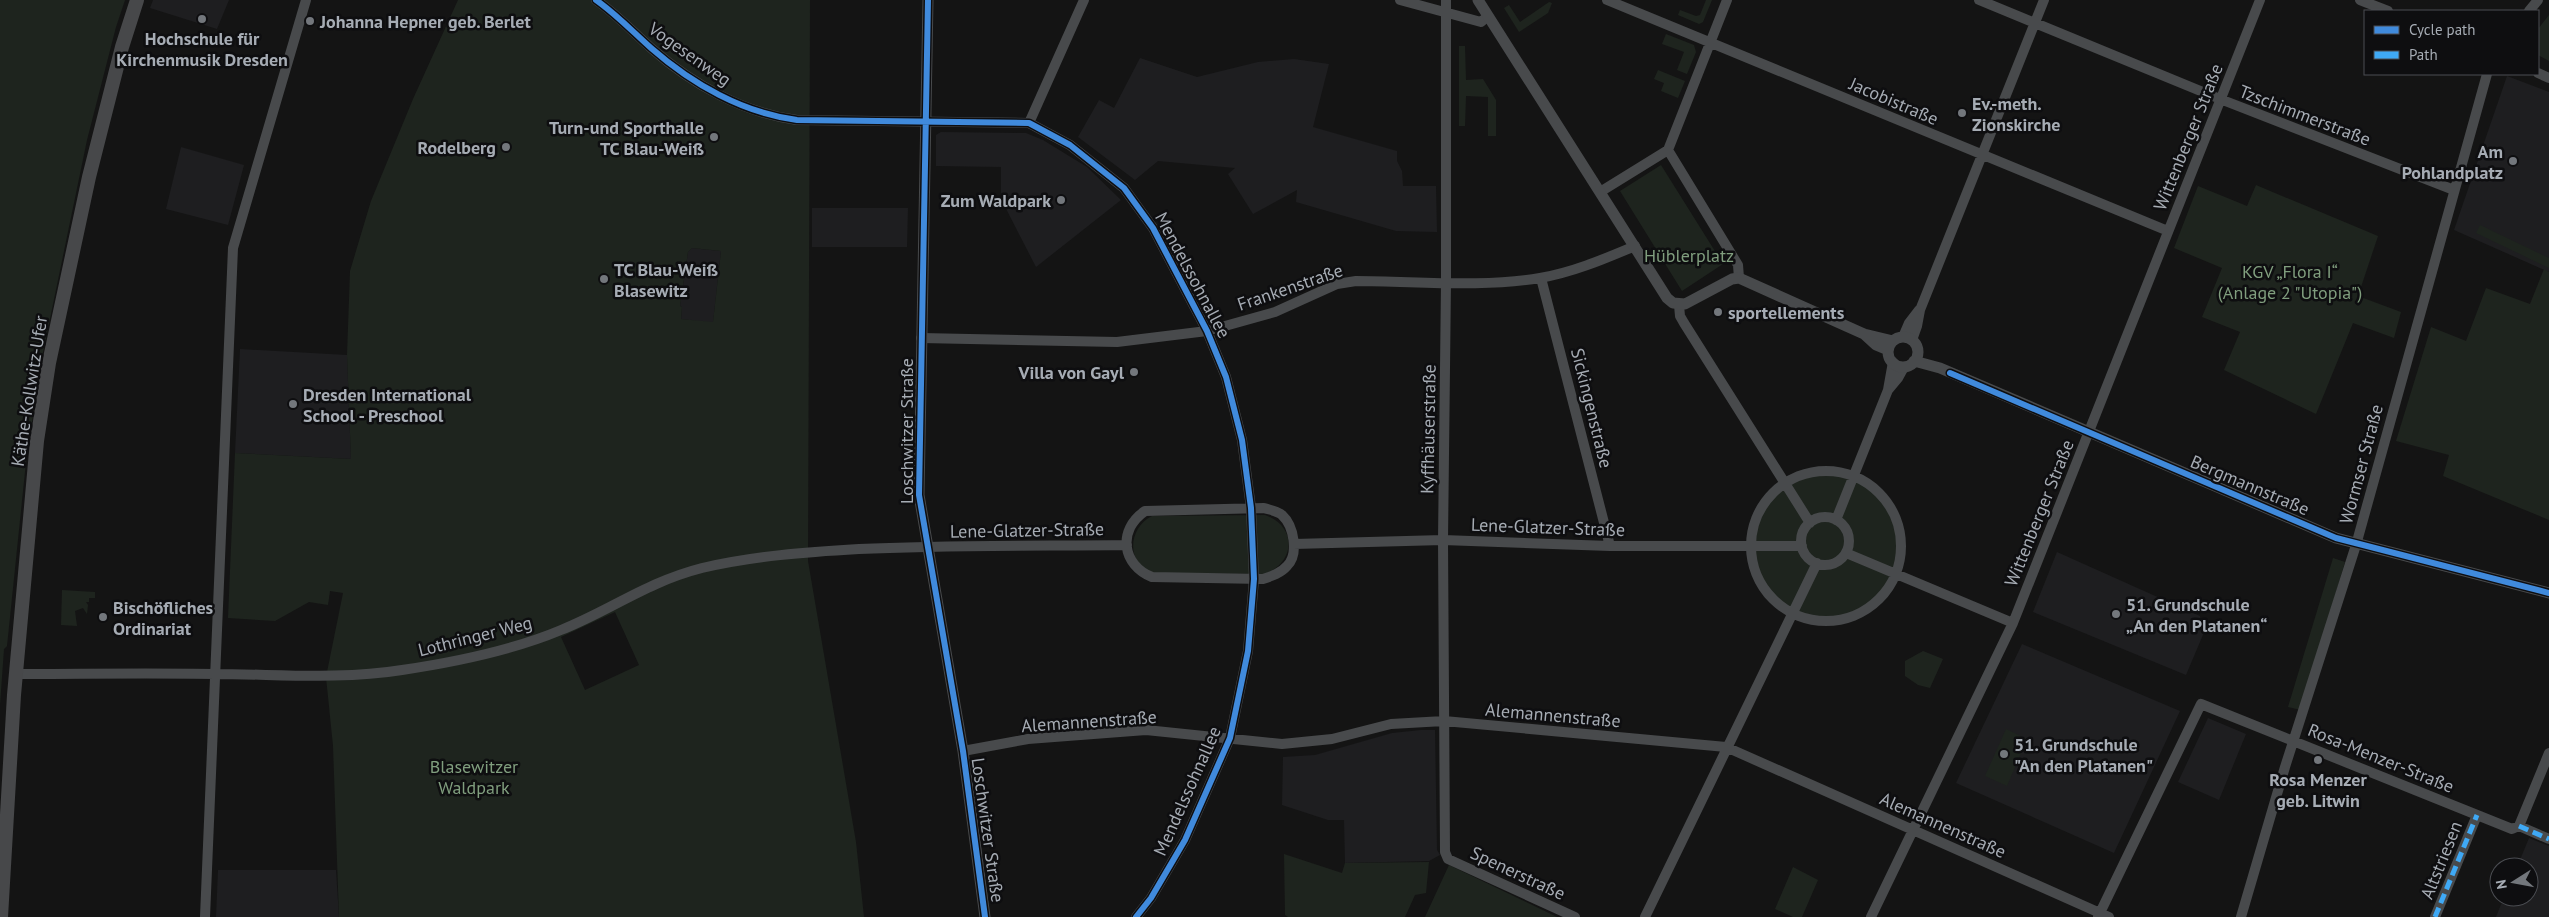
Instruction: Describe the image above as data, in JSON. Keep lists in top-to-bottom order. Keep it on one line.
{"streets":{"main road":["Käthe-Kollwitz-Ufer"],"street":["Vogesenweg","Jacobistraße","Tzschimmerstraße","Wittenberger Straße","Mendelssohnallee","Frankenstraße","Sickingenstraße","Kyffhäuserstraße","Loschwitzer Straße","Wormser Straße","Bergmannstraße","Lene-Glatzer-Straße","Lothringer Weg","Alemannenstraße","Rosa-Menzer-Straße","Altstriesen","Spenerstraße"]},"crossings":[["Vogesenweg","Mendelssohnallee"],["Vogesenweg","Loschwitzer Straße"],["Jacobistraße","Wittenberger Straße"],["Tzschimmerstraße","Wittenberger Straße"],["Tzschimmerstraße","Wormser Straße"],["Wittenberger Straße","Bergmannstraße"],["Wittenberger Straße","Alemannenstraße"],["Mendelssohnallee","Frankenstraße"],["Mendelssohnallee","Loschwitzer Straße"],["Mendelssohnallee","Alemannenstraße"],["Frankenstraße","Sickingenstraße"],["Frankenstraße","Kyffhäuserstraße"],["Frankenstraße","Loschwitzer Straße"],["Käthe-Kollwitz-Ufer","Lothringer Weg"],["Sickingenstraße","Lene-Glatzer-Straße"],["Kyffhäuserstraße","Lene-Glatzer-Straße"],["Kyffhäuserstraße","Alemannenstraße"],["Kyffhäuserstraße","Spenerstraße"],["Loschwitzer Straße","Lene-Glatzer-Straße"],["Loschwitzer Straße","Lothringer Weg"],["Loschwitzer Straße","Alemannenstraße"],["Wormser Straße","Bergmannstraße"],["Wormser Straße","Rosa-Menzer-Straße"],["Lene-Glatzer-Straße","Lothringer Weg"],["Alemannenstraße","Rosa-Menzer-Straße"],["Rosa-Menzer-Straße","Altstriesen"]],"parks":["Hüblerplatz","KGV „Flora I“ (Anlage 2 \"Utopia\")","Blasewitzer Waldpark"],"places":["Hochschule für Kirchenmusik Dresden","Johanna Hepner geb. Berlet","Ev.-meth. Zionskirche","Turn-und Sporthalle TC Blau-Weiß","Rodelberg","Am Pohlandplatz","Zum Waldpark","TC Blau-Weiß Blasewitz","sportellements","Villa von Gayl","Dresden International School - Preschool","51. Grundschule „An den Platanen“","Bischöfliches Ordinariat","51. Grundschule \"An den Platanen\"","Rosa Menzer geb. Litwin"],"legend":["Cycle path","Path"],"north":"left"}
